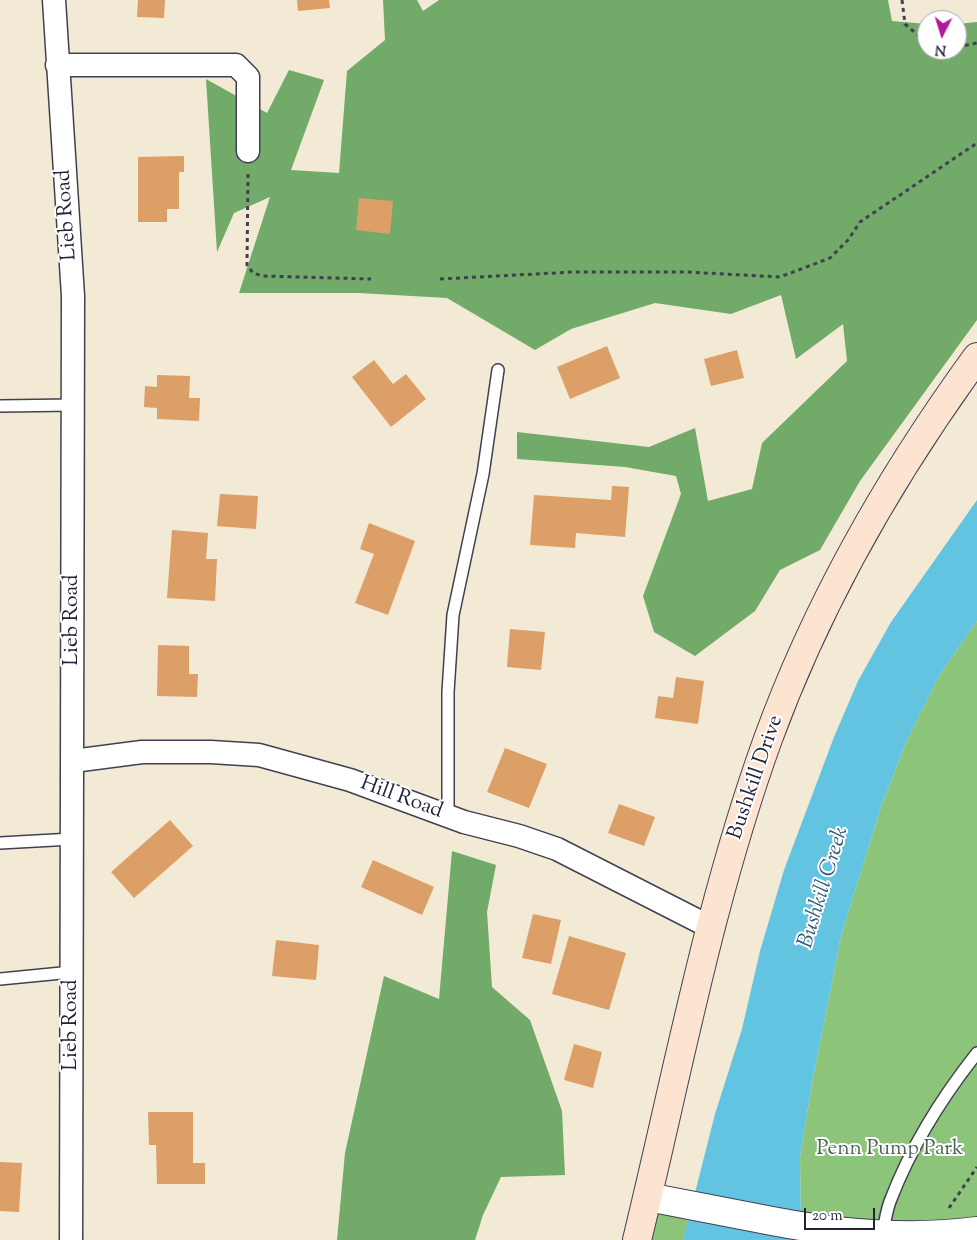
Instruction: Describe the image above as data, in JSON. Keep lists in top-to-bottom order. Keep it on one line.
{"streets":{"main road":["Bushkill Drive"],"street":["Lieb Road","Hill Road"]},"crossings":[["Lieb Road","Hill Road"],["Bushkill Drive","Hill Road"]],"water":["Bushkill Creek"],"parks":["Penn Pump Park"],"scale_bar":"20 m","north":"bottom"}
